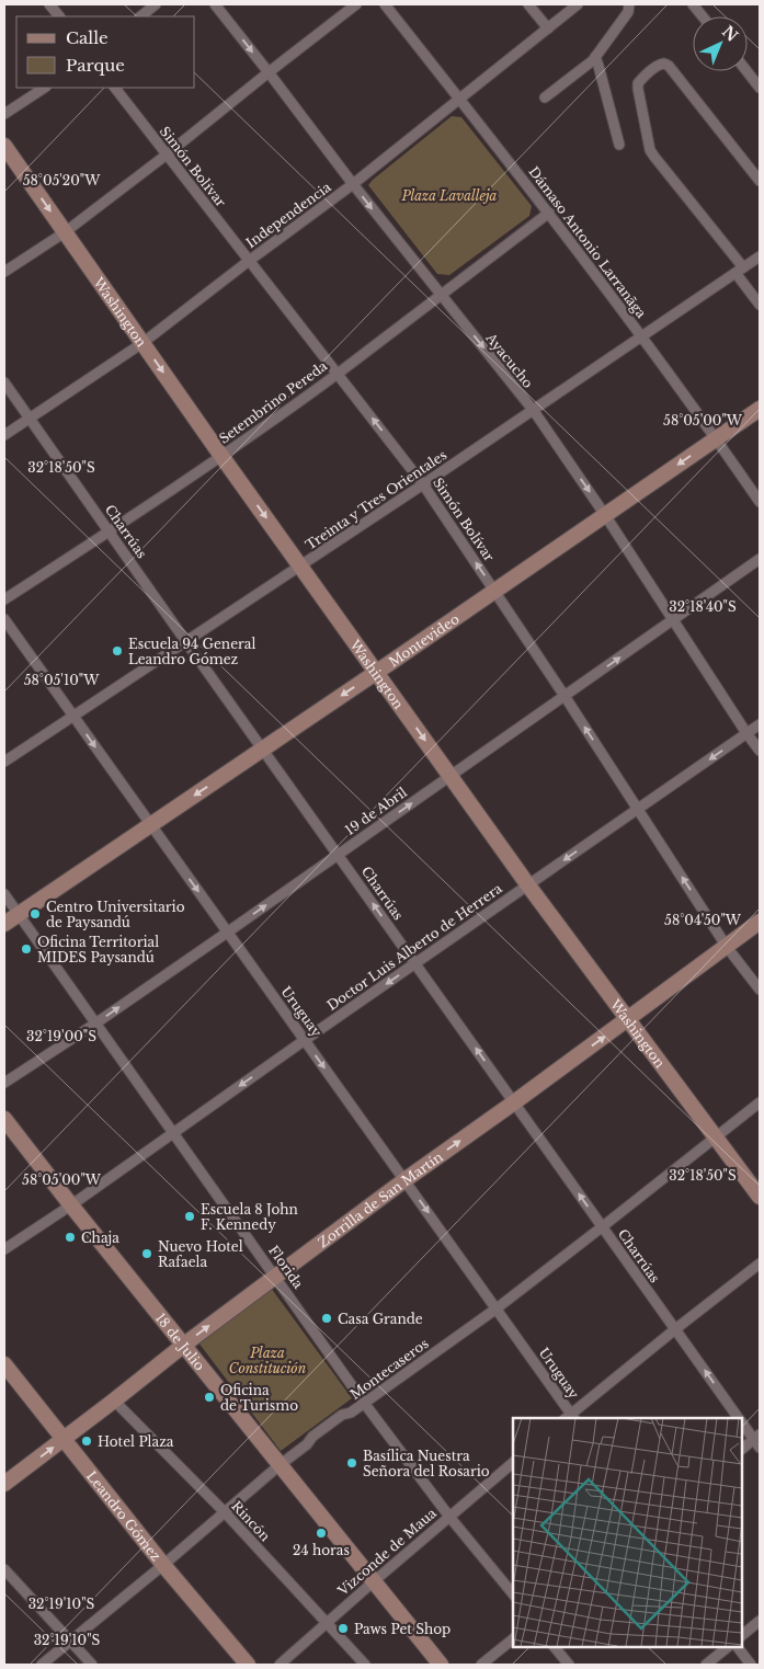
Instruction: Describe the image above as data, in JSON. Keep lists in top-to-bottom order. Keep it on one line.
{"streets":{"street":["Simón Bolívar","Independencia","Dámaso Antonio Larranãga","Washington","Ayacucho","Setembrino Pereda","Treinta y Tres Orientales","Charrúas","Montevideo","19 de Abril","Doctor Luis Alberto de Herrera","Uruguay","Zorrilla de San Martín","Florida","18 de Julio","Montecaseros","Leandro Gómez","Rincón","Vizconde de Maua"]},"crossings":[["Simón Bolívar","Independencia"],["Simón Bolívar","Setembrino Pereda"],["Simón Bolívar","Treinta y Tres Orientales"],["Simón Bolívar","Montevideo"],["Simón Bolívar","19 de Abril"],["Simón Bolívar","Doctor Luis Alberto de Herrera"],["Simón Bolívar","Zorrilla de San Martín"],["Independencia","Dámaso Antonio Larranãga"],["Independencia","Washington"],["Independencia","Ayacucho"],["Independencia","Charrúas"],["Dámaso Antonio Larranãga","Setembrino Pereda"],["Dámaso Antonio Larranãga","Treinta y Tres Orientales"],["Dámaso Antonio Larranãga","Montevideo"],["Washington","Setembrino Pereda"],["Washington","Treinta y Tres Orientales"],["Washington","Montevideo"],["Washington","19 de Abril"],["Washington","Doctor Luis Alberto de Herrera"],["Washington","Zorrilla de San Martín"],["Washington","Montecaseros"],["Ayacucho","Setembrino Pereda"],["Ayacucho","Treinta y Tres Orientales"],["Ayacucho","Montevideo"],["Ayacucho","19 de Abril"],["Ayacucho","Doctor Luis Alberto de Herrera"],["Setembrino Pereda","Charrúas"],["Treinta y Tres Orientales","Charrúas"],["Treinta y Tres Orientales","Uruguay"],["Charrúas","Montevideo"],["Charrúas","19 de Abril"],["Charrúas","Doctor Luis Alberto de Herrera"],["Charrúas","Zorrilla de San Martín"],["Charrúas","Montecaseros"],["Montevideo","Uruguay"],["Montevideo","Florida"],["19 de Abril","Uruguay"],["19 de Abril","Florida"],["Doctor Luis Alberto de Herrera","Uruguay"],["Doctor Luis Alberto de Herrera","Florida"],["Doctor Luis Alberto de Herrera","18 de Julio"],["Uruguay","Zorrilla de San Martín"],["Uruguay","Montecaseros"],["Zorrilla de San Martín","Florida"],["Zorrilla de San Martín","18 de Julio"],["Zorrilla de San Martín","Leandro Gómez"],["Zorrilla de San Martín","Rincón"],["Florida","Montecaseros"],["Florida","Vizconde de Maua"],["18 de Julio","Montecaseros"],["18 de Julio","Vizconde de Maua"],["Montecaseros","Leandro Gómez"],["Montecaseros","Rincón"],["Rincón","Vizconde de Maua"]],"one_way":["Simón Bolívar","Washington","Ayacucho","Charrúas","Montevideo","19 de Abril","Doctor Luis Alberto de Herrera","Uruguay","Zorrilla de San Martín"],"parks":["Plaza Lavalleja","Plaza Constitución"],"places":["Escuela 94 General Leandro Gómez","Centro Universitario de Paysandú","Oficina Territorial MIDES Paysandú","Escuela 8 John F. Kennedy","Chaja","Nuevo Hotel Rafaela","Casa Grande","Oficina de Turismo","Hotel Plaza","Basílica Nuestra Señora del Rosario","24 horas","Paws Pet Shop"],"legend":["Calle","Parque"],"north":"top right","coordinates":["58°05'20\"W","58°05'00\"W","32°18'50\"S","32°18'40\"S","58°05'10\"W","58°04'50\"W","32°19'00\"S","32°19'10\"S"]}
